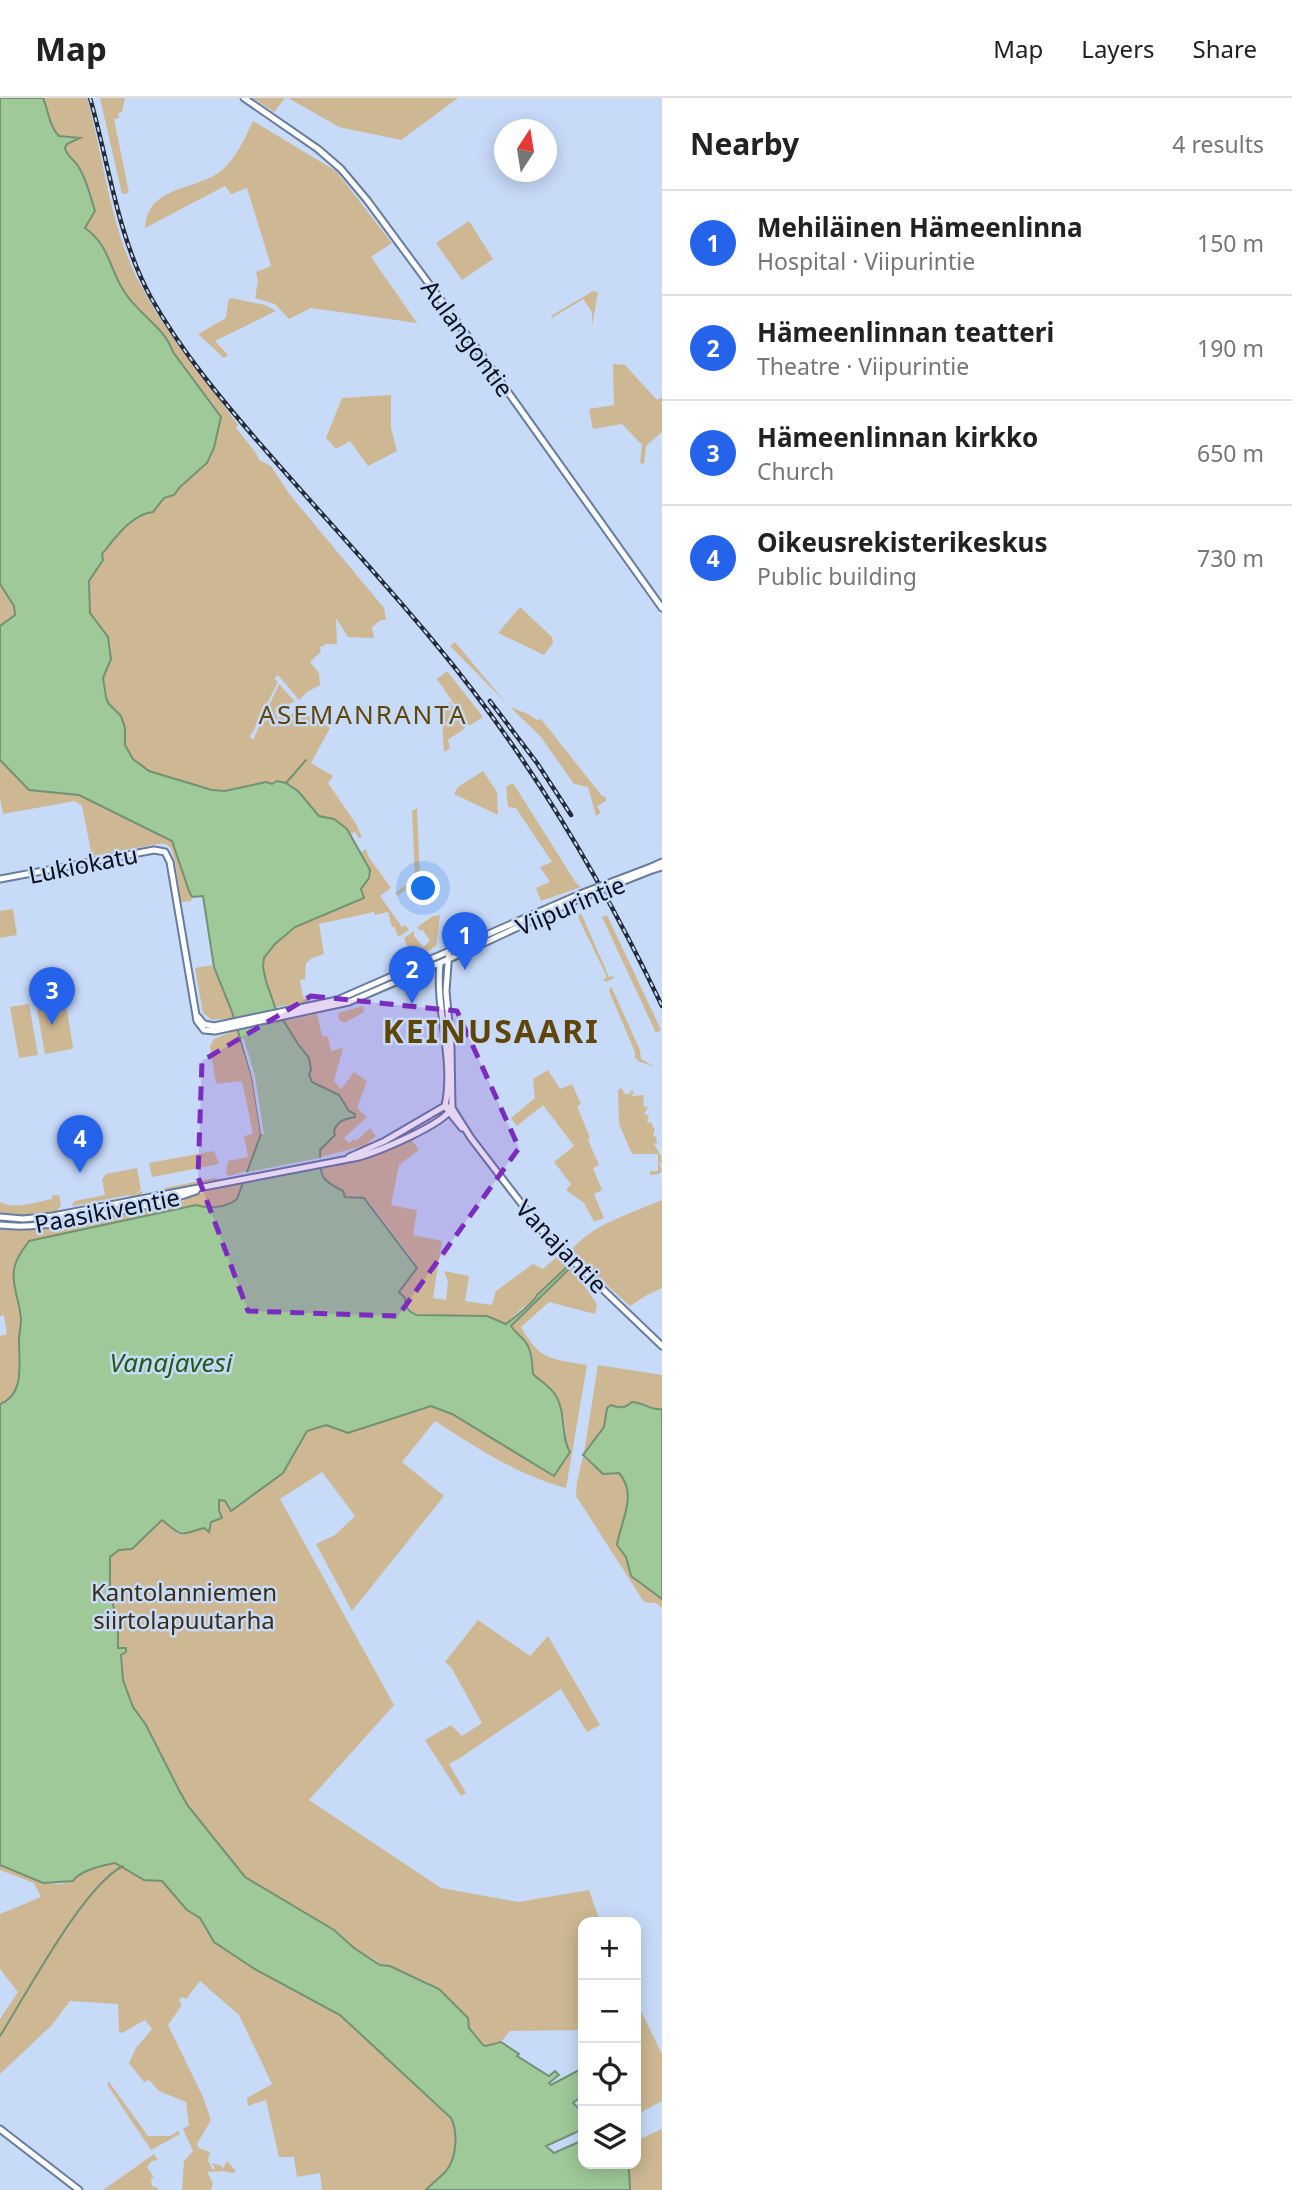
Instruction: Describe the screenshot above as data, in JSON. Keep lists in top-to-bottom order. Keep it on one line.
{"streets":{"main road":["Aulangontie","Lukiokatu","Viipurintie","Paasikiventie","Vanajantie"]},"crossings":[["Lukiokatu","Viipurintie"],["Paasikiventie","Vanajantie"]],"districts":["ASEMANRANTA","KEINUSAARI"],"water":["Vanajavesi"],"parks":["Kantolanniemen siirtolapuutarha"],"north":"top","page":{"header":"Map","nav":["Map","Layers","Share"],"heading":["Nearby","4 results"],"list":[{"mark":"1","name":"Mehiläinen Hämeenlinna","note":"Hospital · Viipurintie","value":"150 m"},{"mark":"2","name":"Hämeenlinnan teatteri","note":"Theatre · Viipurintie","value":"190 m"},{"mark":"3","name":"Hämeenlinnan kirkko","note":"Church","value":"650 m"},{"mark":"4","name":"Oikeusrekisterikeskus","note":"Public building","value":"730 m"}],"pins":["1","2","3","4"],"map_buttons":["+","−"]}}
